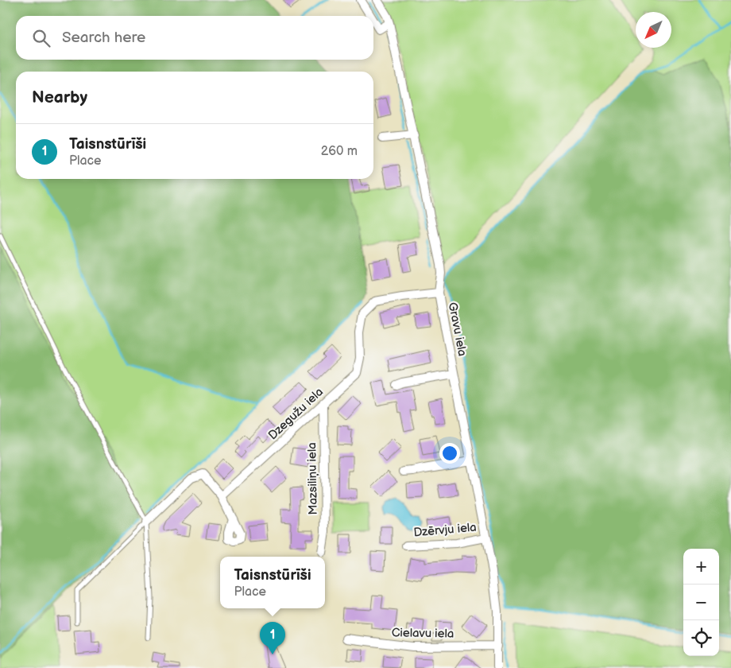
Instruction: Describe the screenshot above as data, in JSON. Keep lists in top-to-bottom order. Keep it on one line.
{"streets":{"street":["Gravu iela","Dzegužu iela","Mazsiliņu iela","Dzērvju iela","Cielavu iela"]},"crossings":[["Gravu iela","Dzegužu iela"],["Gravu iela","Dzērvju iela"],["Gravu iela","Cielavu iela"],["Dzegužu iela","Mazsiliņu iela"]],"north":"bottom left","page":{"search":"Search here","heading":"Nearby","list":[{"mark":"1","name":"Taisnstūrīši","note":"Place","value":"260 m"}],"map_buttons":["+","−"],"popup":["Taisnstūrīši","Place"],"pins":"1"}}
